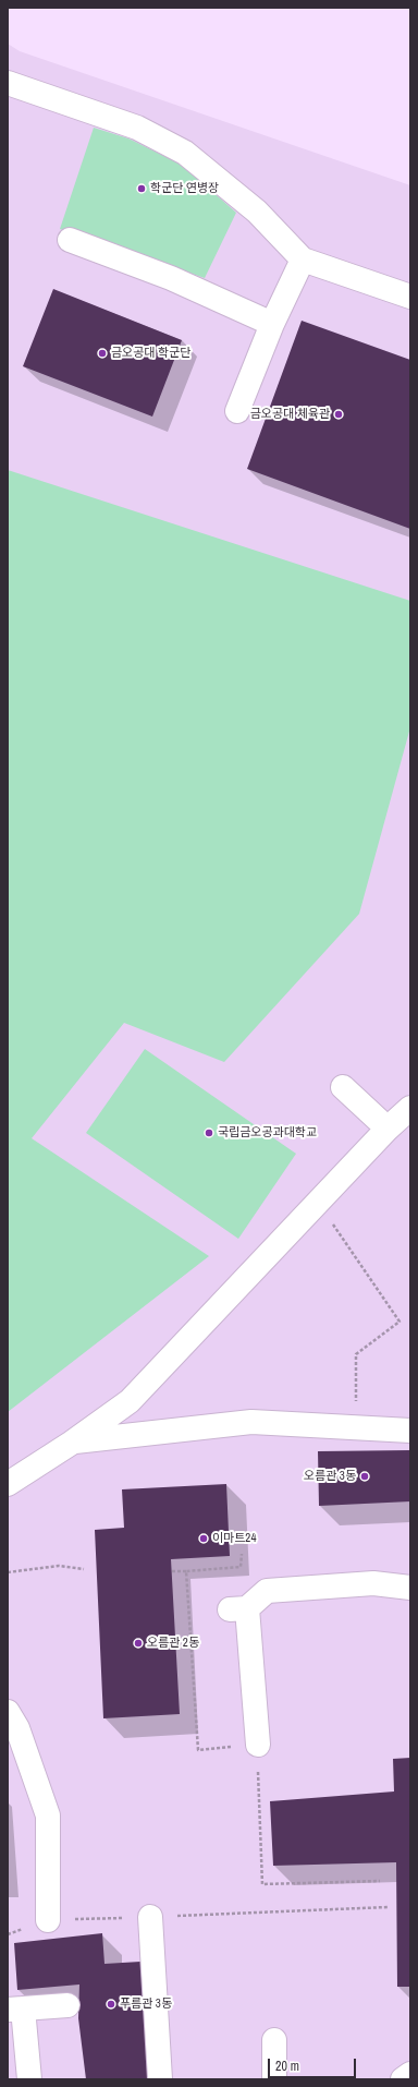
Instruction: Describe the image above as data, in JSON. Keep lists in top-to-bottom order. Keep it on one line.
{"places":["학군단 연병장","금오공대 학군단","금오공대 체육관","국립금오공과대학교","오름관 3동","이마트24","오름관 2동","푸름관 3동"],"scale_bar":"20 m"}
